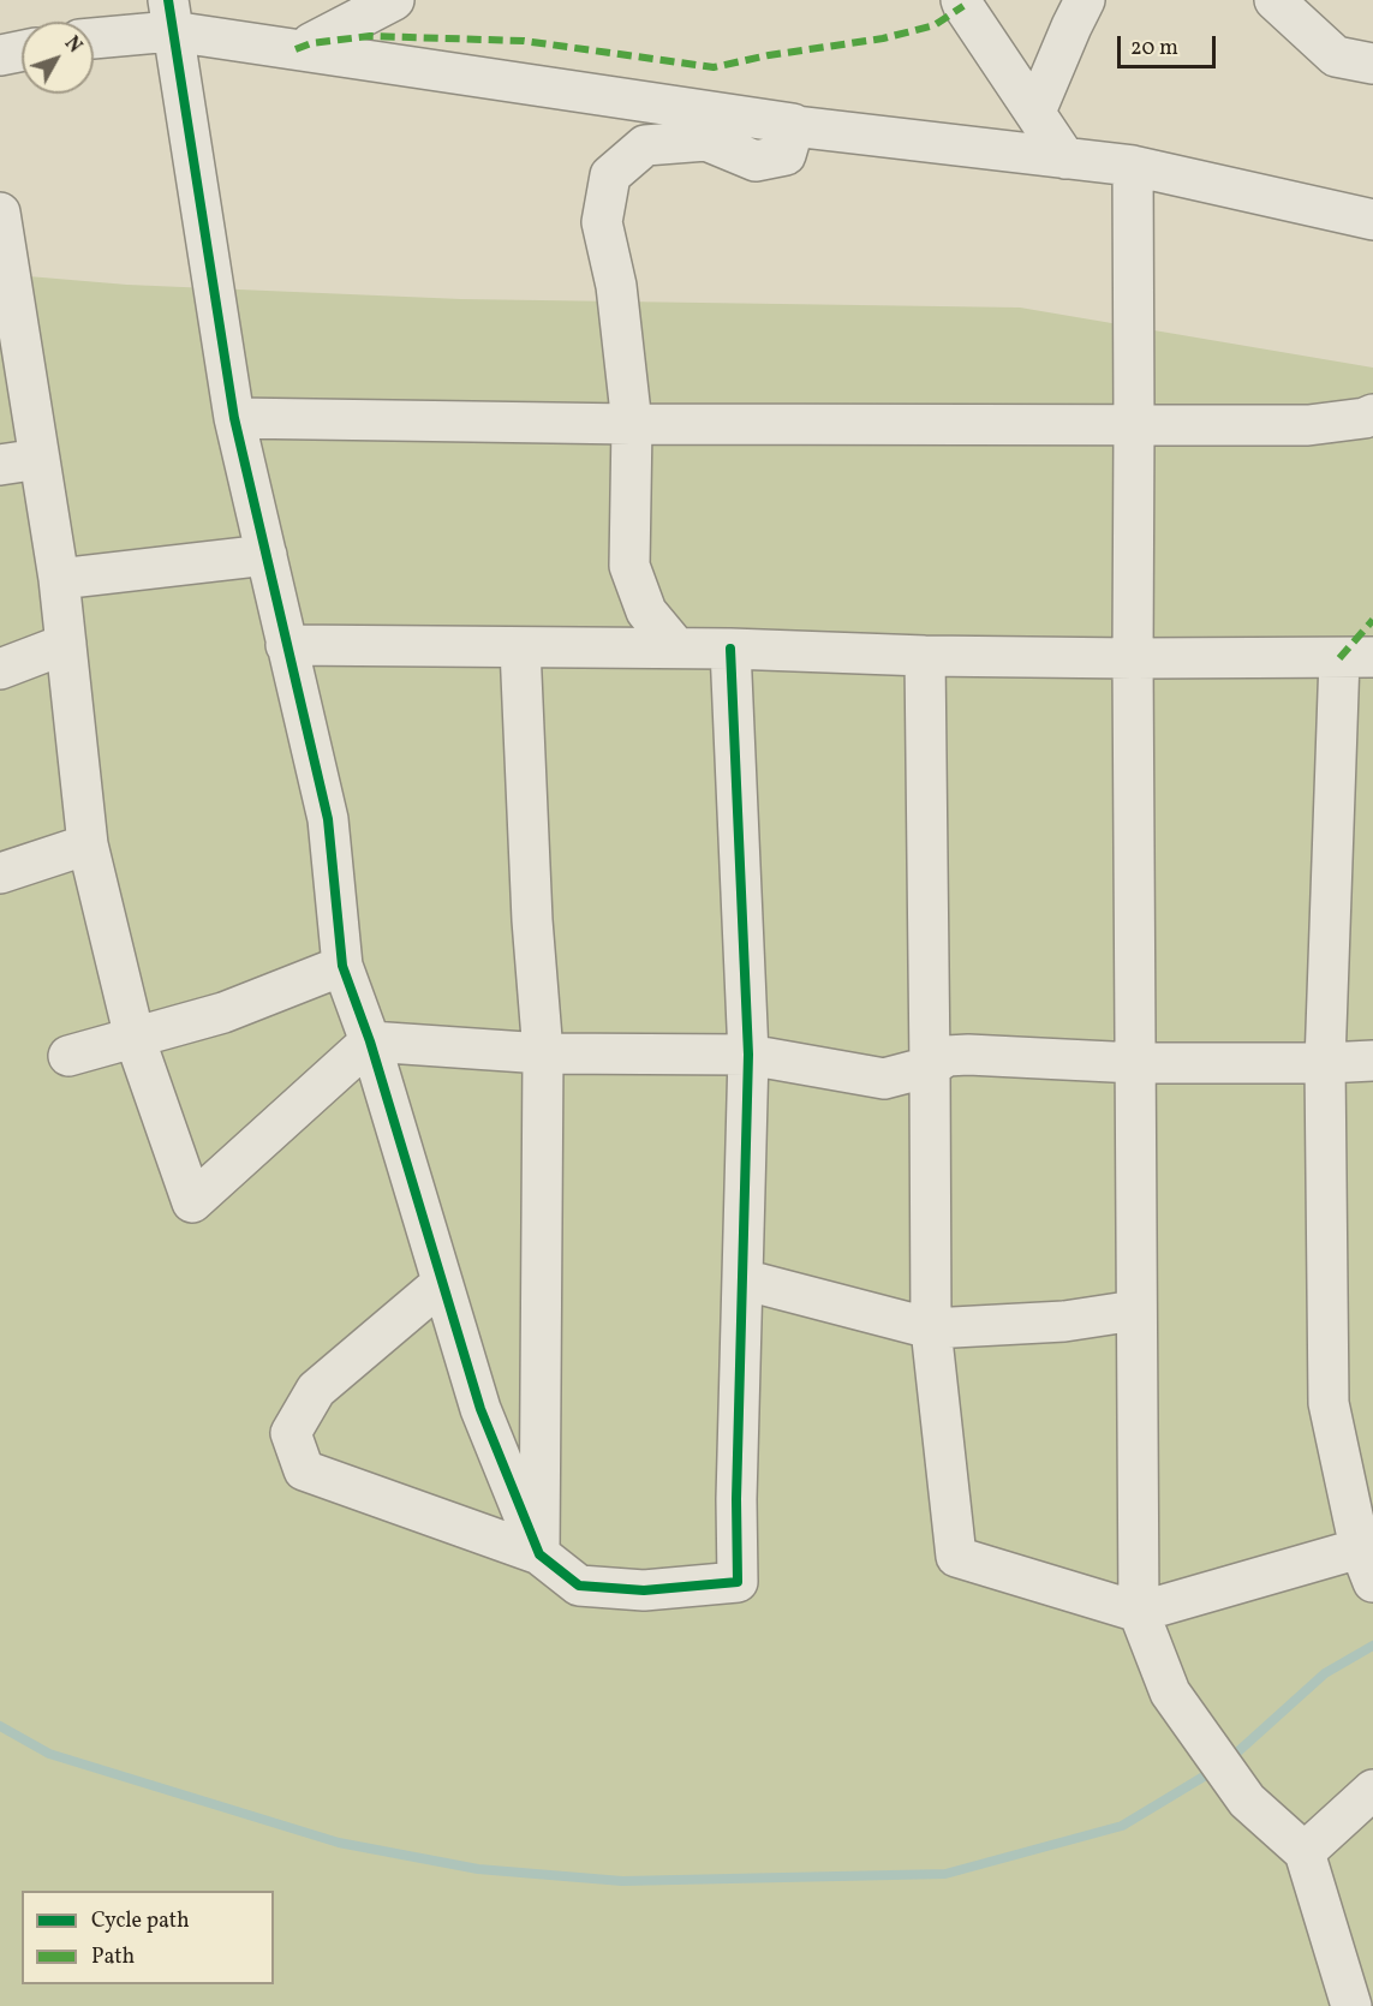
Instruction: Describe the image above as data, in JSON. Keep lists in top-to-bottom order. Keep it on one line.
{"legend":["Cycle path","Path"],"scale_bar":"20 m","north":"top right"}
